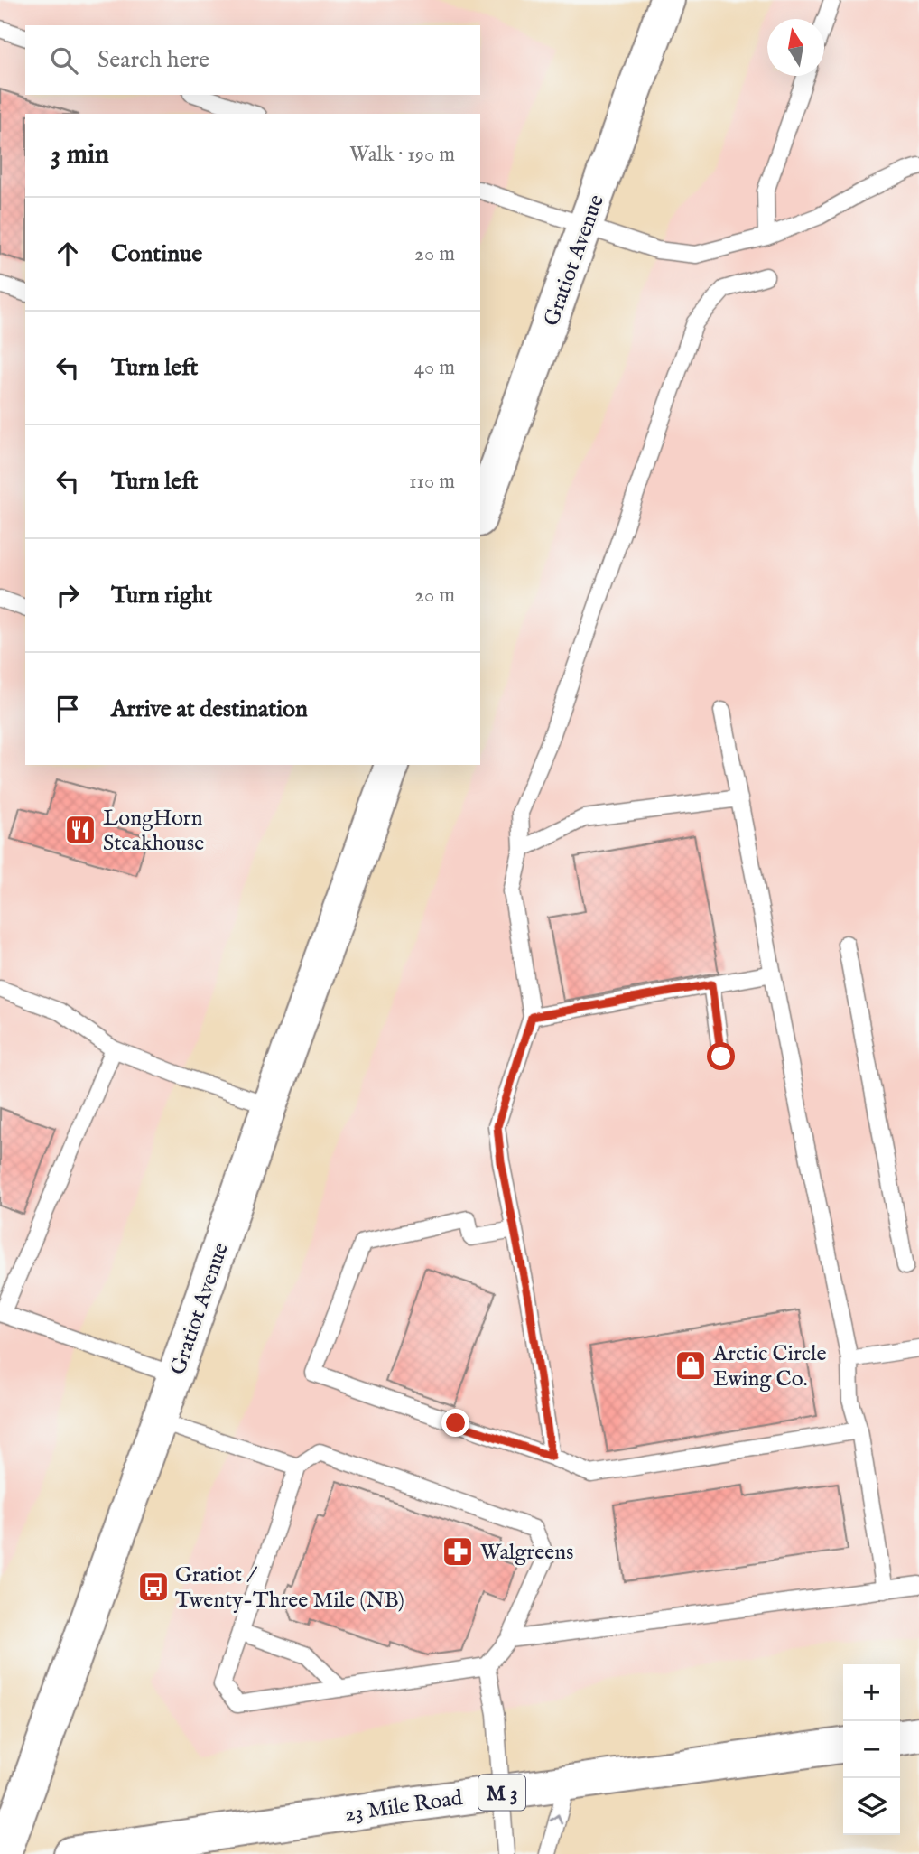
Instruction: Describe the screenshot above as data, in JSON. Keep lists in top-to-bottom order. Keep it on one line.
{"streets":{"main road":["Gratiot Avenue","M 3","23 Mile Road"]},"places":{"restaurant":["LongHorn Steakhouse"],"shop":["Arctic Circle Ewing Co."],"pharmacy":["Walgreens"],"bus stop":["Gratiot / Twenty-Three Mile (NB)"]},"north":"top","page":{"search":"Search here","heading":["3 min","Walk · 190 m"],"list":[["Continue","20 m"],["Turn left","40 m"],["Turn left","110 m"],["Turn right","20 m"],"Arrive at destination"],"map_buttons":["+","−"]}}
